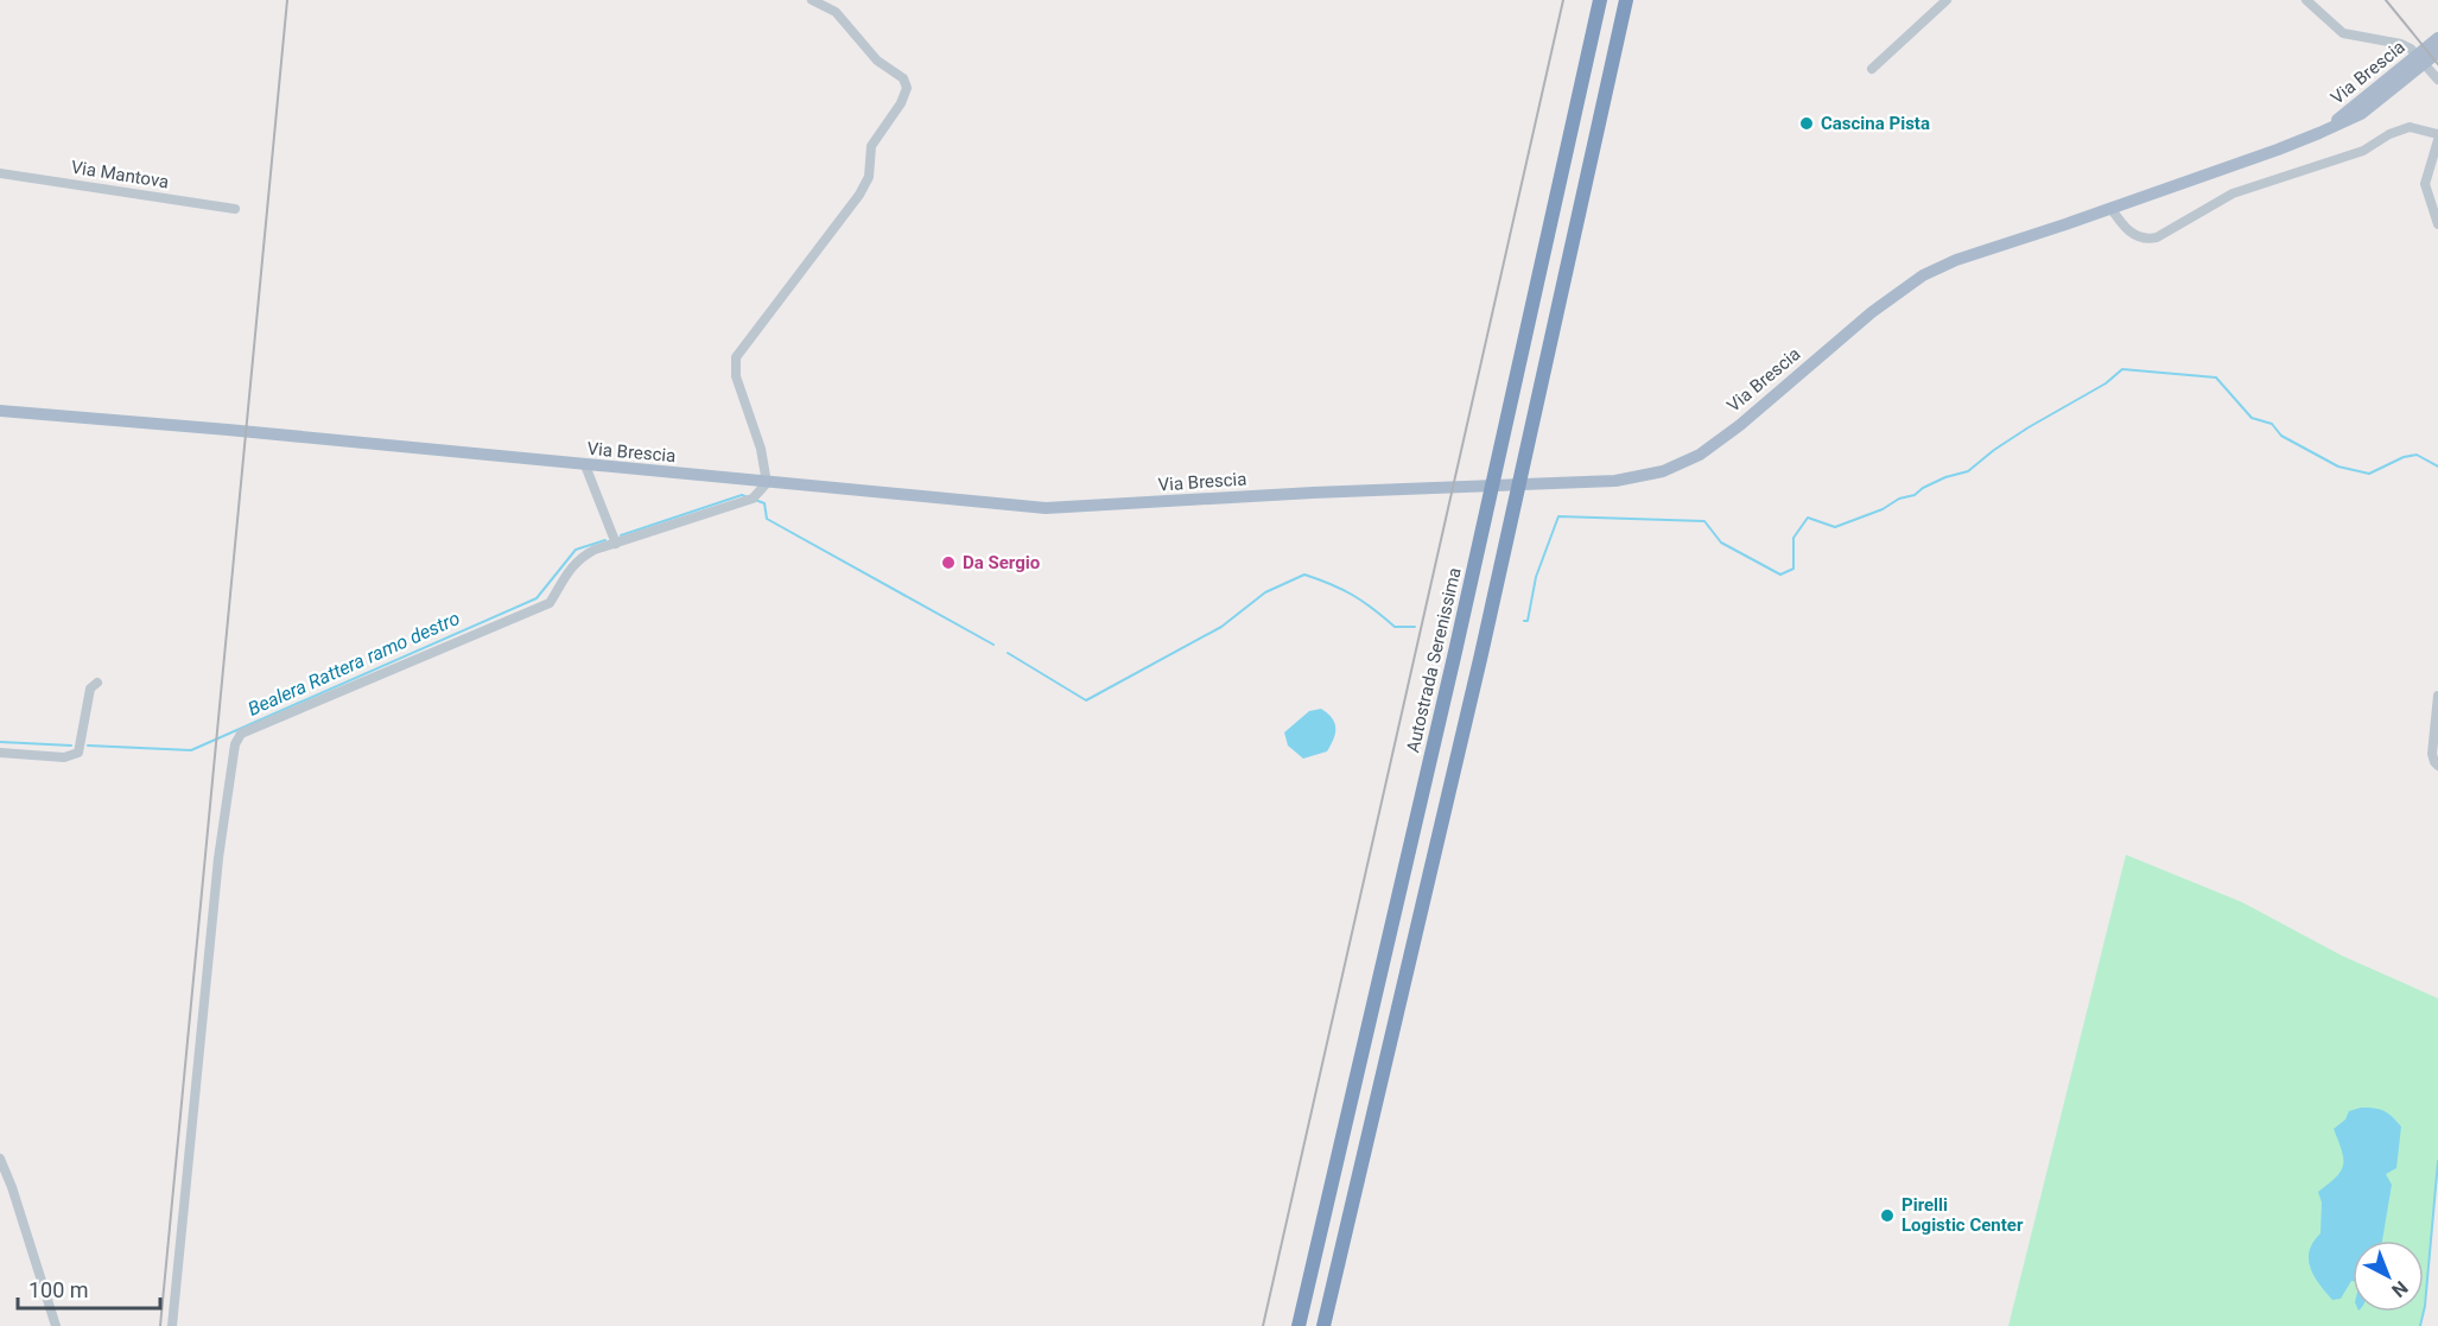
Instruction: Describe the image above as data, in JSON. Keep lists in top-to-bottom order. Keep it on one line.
{"streets":{"highway":["Autostrada Serenissima"],"main road":["Via Brescia"],"street":["Via Mantova"]},"water":["Bealera Rattera ramo destro"],"places":["Cascina Pista","Da Sergio","Pirelli Logistic Center"],"scale_bar":"100 m","north":"bottom right"}
